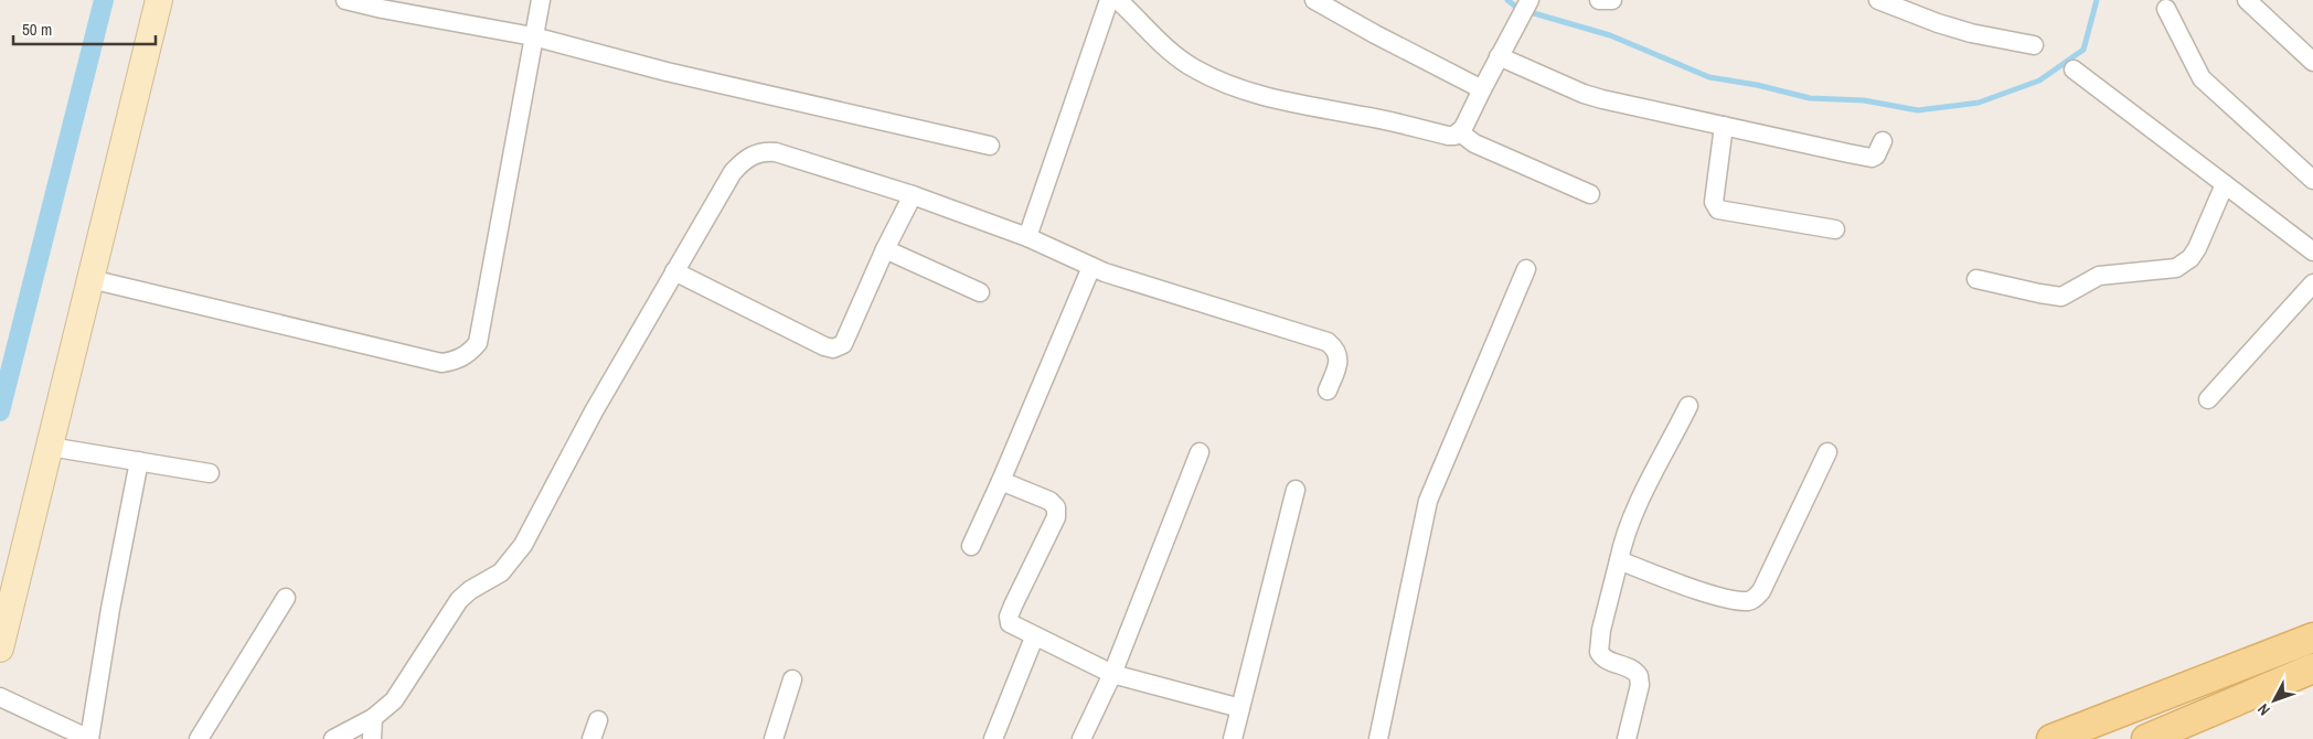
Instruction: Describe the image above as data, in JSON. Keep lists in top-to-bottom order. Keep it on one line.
{"scale_bar":"50 m","north":"bottom left"}
